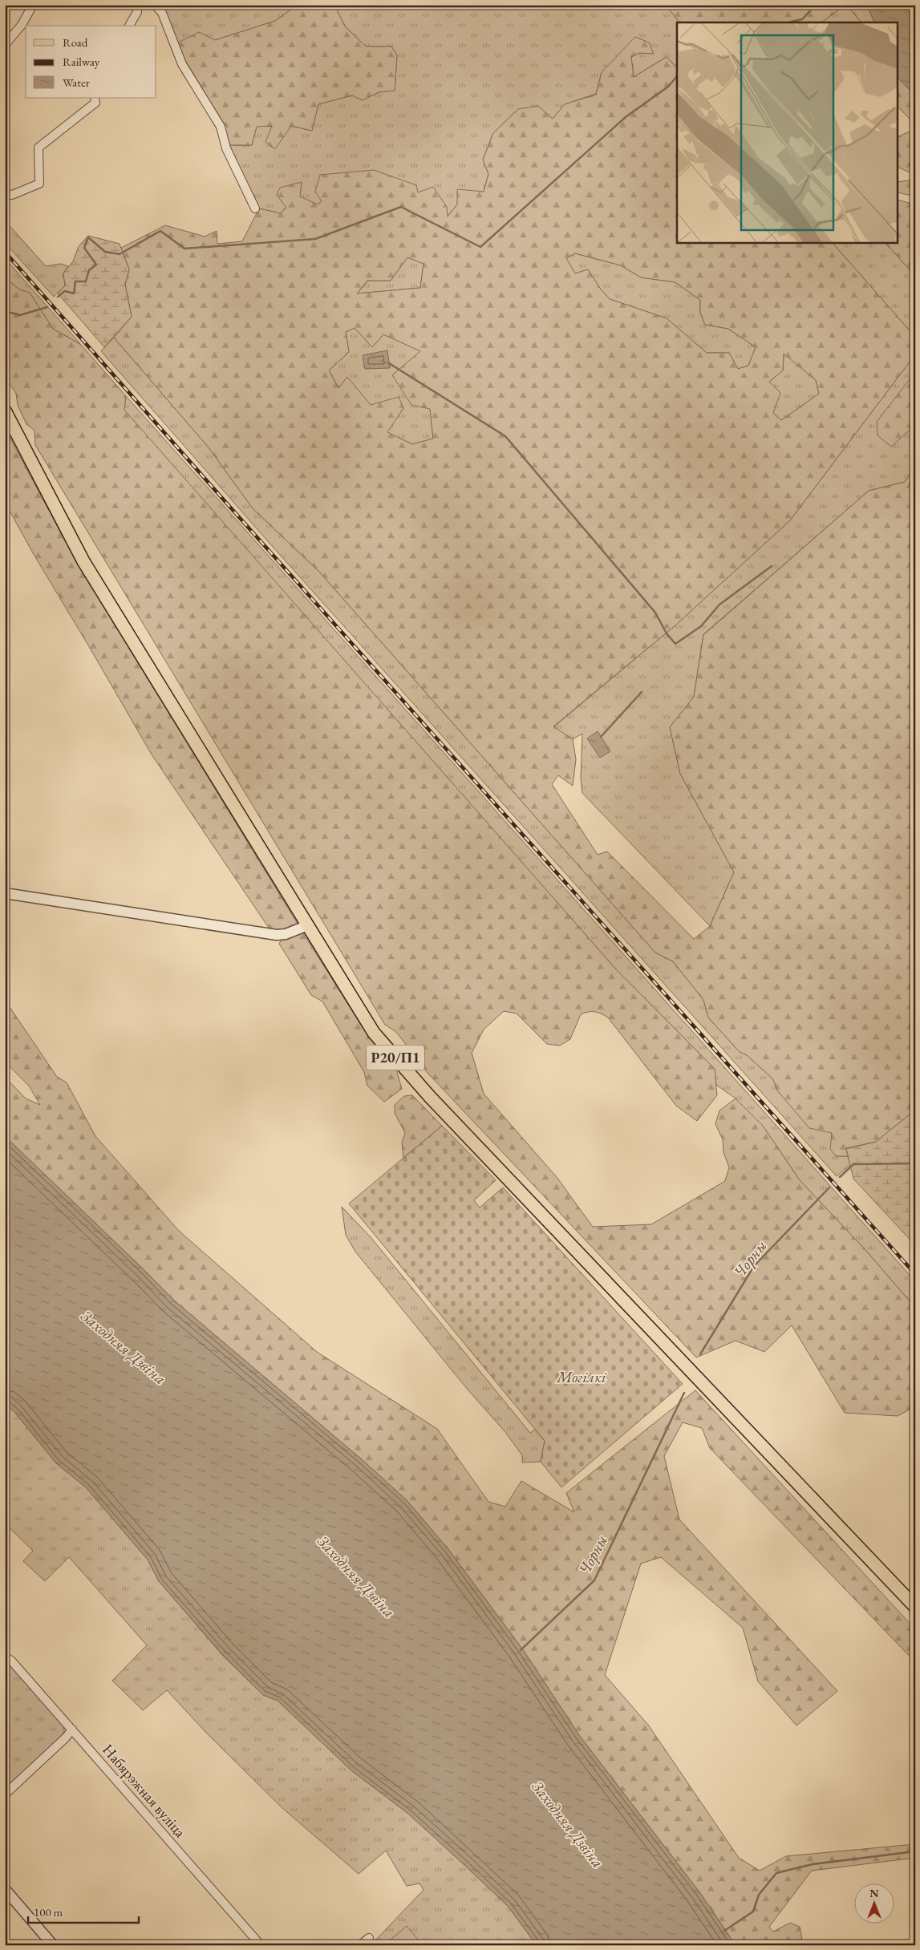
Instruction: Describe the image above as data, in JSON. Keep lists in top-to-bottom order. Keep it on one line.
{"streets":{"main road":["Р20/П1"],"street":["Набярэжная вуліца"]},"water":["Чорны","Заходняя Дзвіна"],"parks":["Могілкі"],"legend":["Road","Railway","Water"],"scale_bar":"100 m","north":"top"}
